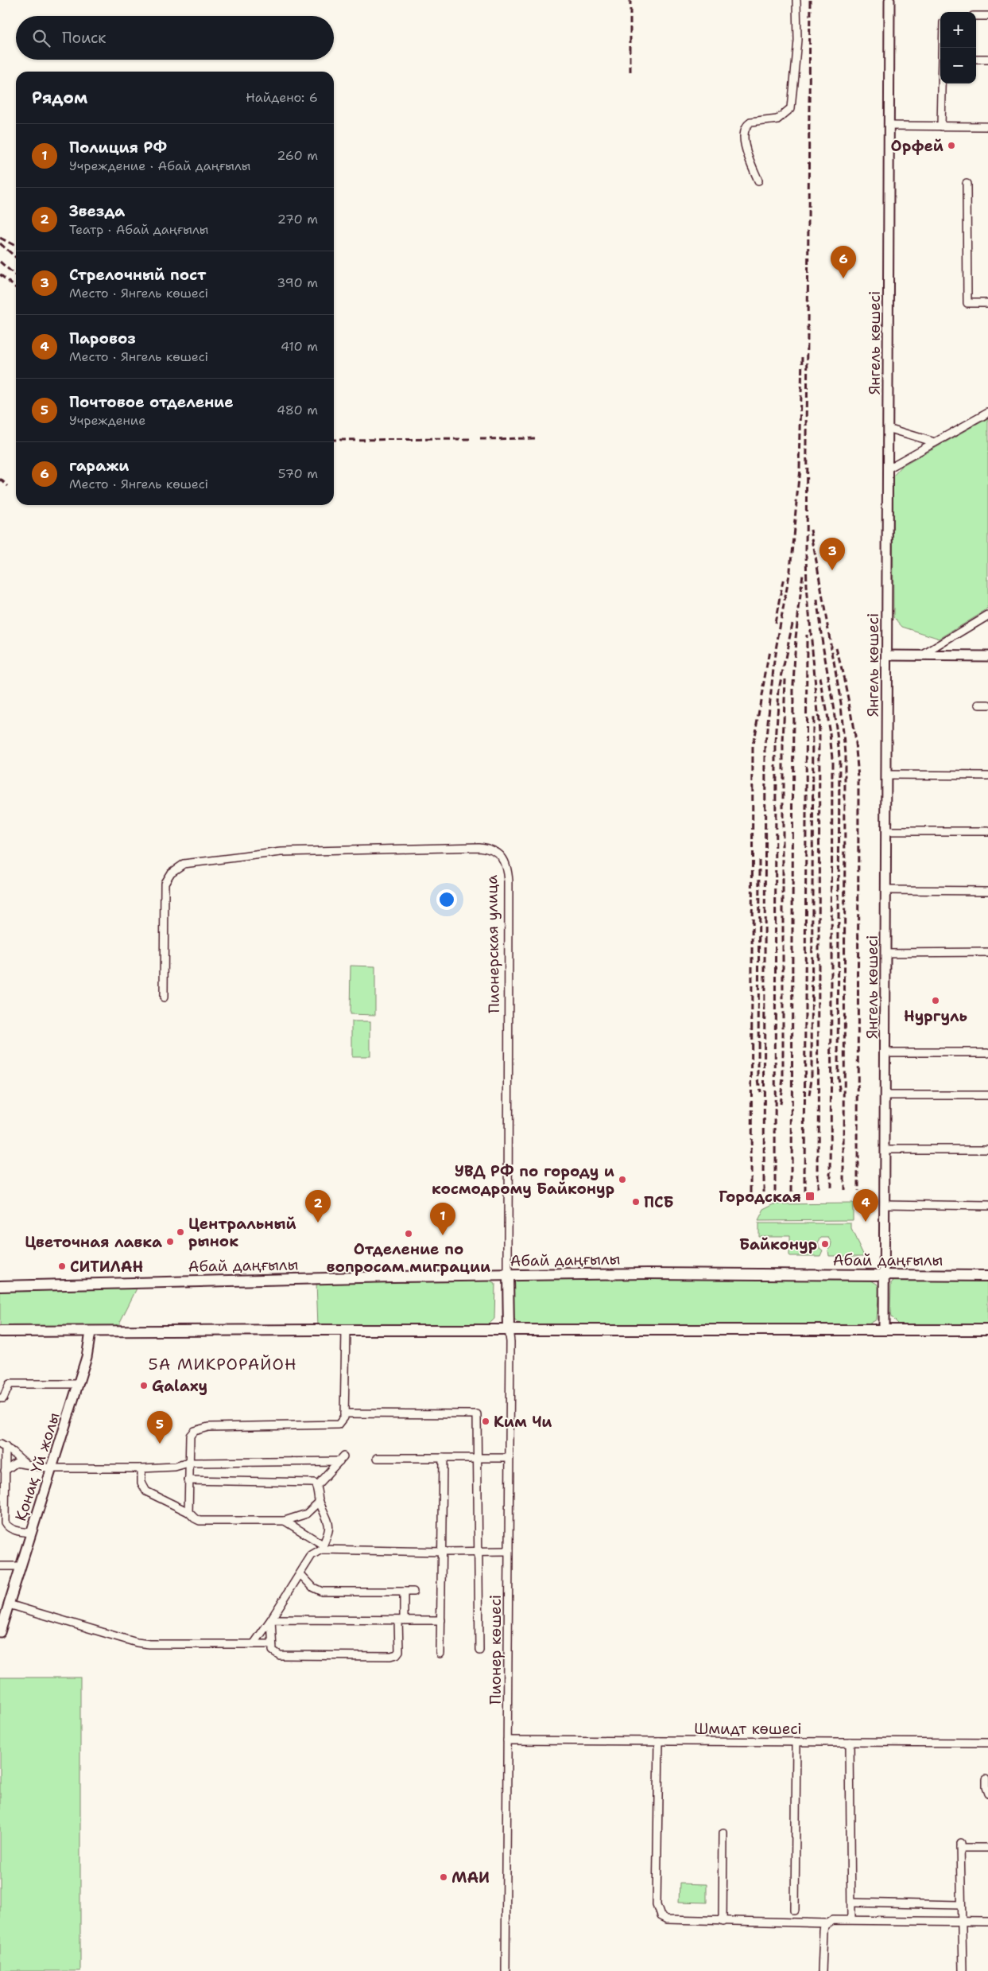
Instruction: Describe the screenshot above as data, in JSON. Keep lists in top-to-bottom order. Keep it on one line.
{"streets":{"main road":["Пионерская улица","Абай даңғылы"],"street":["Янгель көшесі","Қонақ Үй жолы","Пионер көшесі","Шмидт көшесі"]},"crossings":[["Янгель көшесі","Абай даңғылы"],["Пионерская улица","Абай даңғылы"],["Пионерская улица","Пионер көшесі"],["Пионер көшесі","Шмидт көшесі"]],"districts":["5А МИКРОРАЙОН"],"places":{"other":["Орфей","Нургуль","УВД РФ по городу и космодрому Байконур","ПСБ","Центральный рынок","Отделение по вопросам миграции","Цветочная лавка","Байконур","СИТИЛАН","Galaxy","Ким Чи","МАИ"],"transit":["Городская"]},"page":{"map_buttons":["+","−"],"search":"Поиск","heading":["Рядом","Найдено: 6"],"list":[{"mark":"1","name":"Полиция РФ","note":"Учреждение · Абай даңғылы","value":"260 m"},{"mark":"2","name":"Звезда","note":"Театр · Абай даңғылы","value":"270 m"},{"mark":"3","name":"Стрелочный пост","note":"Место · Янгель көшесі","value":"390 m"},{"mark":"4","name":"Паровоз","note":"Место · Янгель көшесі","value":"410 m"},{"mark":"5","name":"Почтовое отделение","note":"Учреждение","value":"480 m"},{"mark":"6","name":"гаражи","note":"Место · Янгель көшесі","value":"570 m"}],"pins":["6","3","4","2","1","5"]}}
